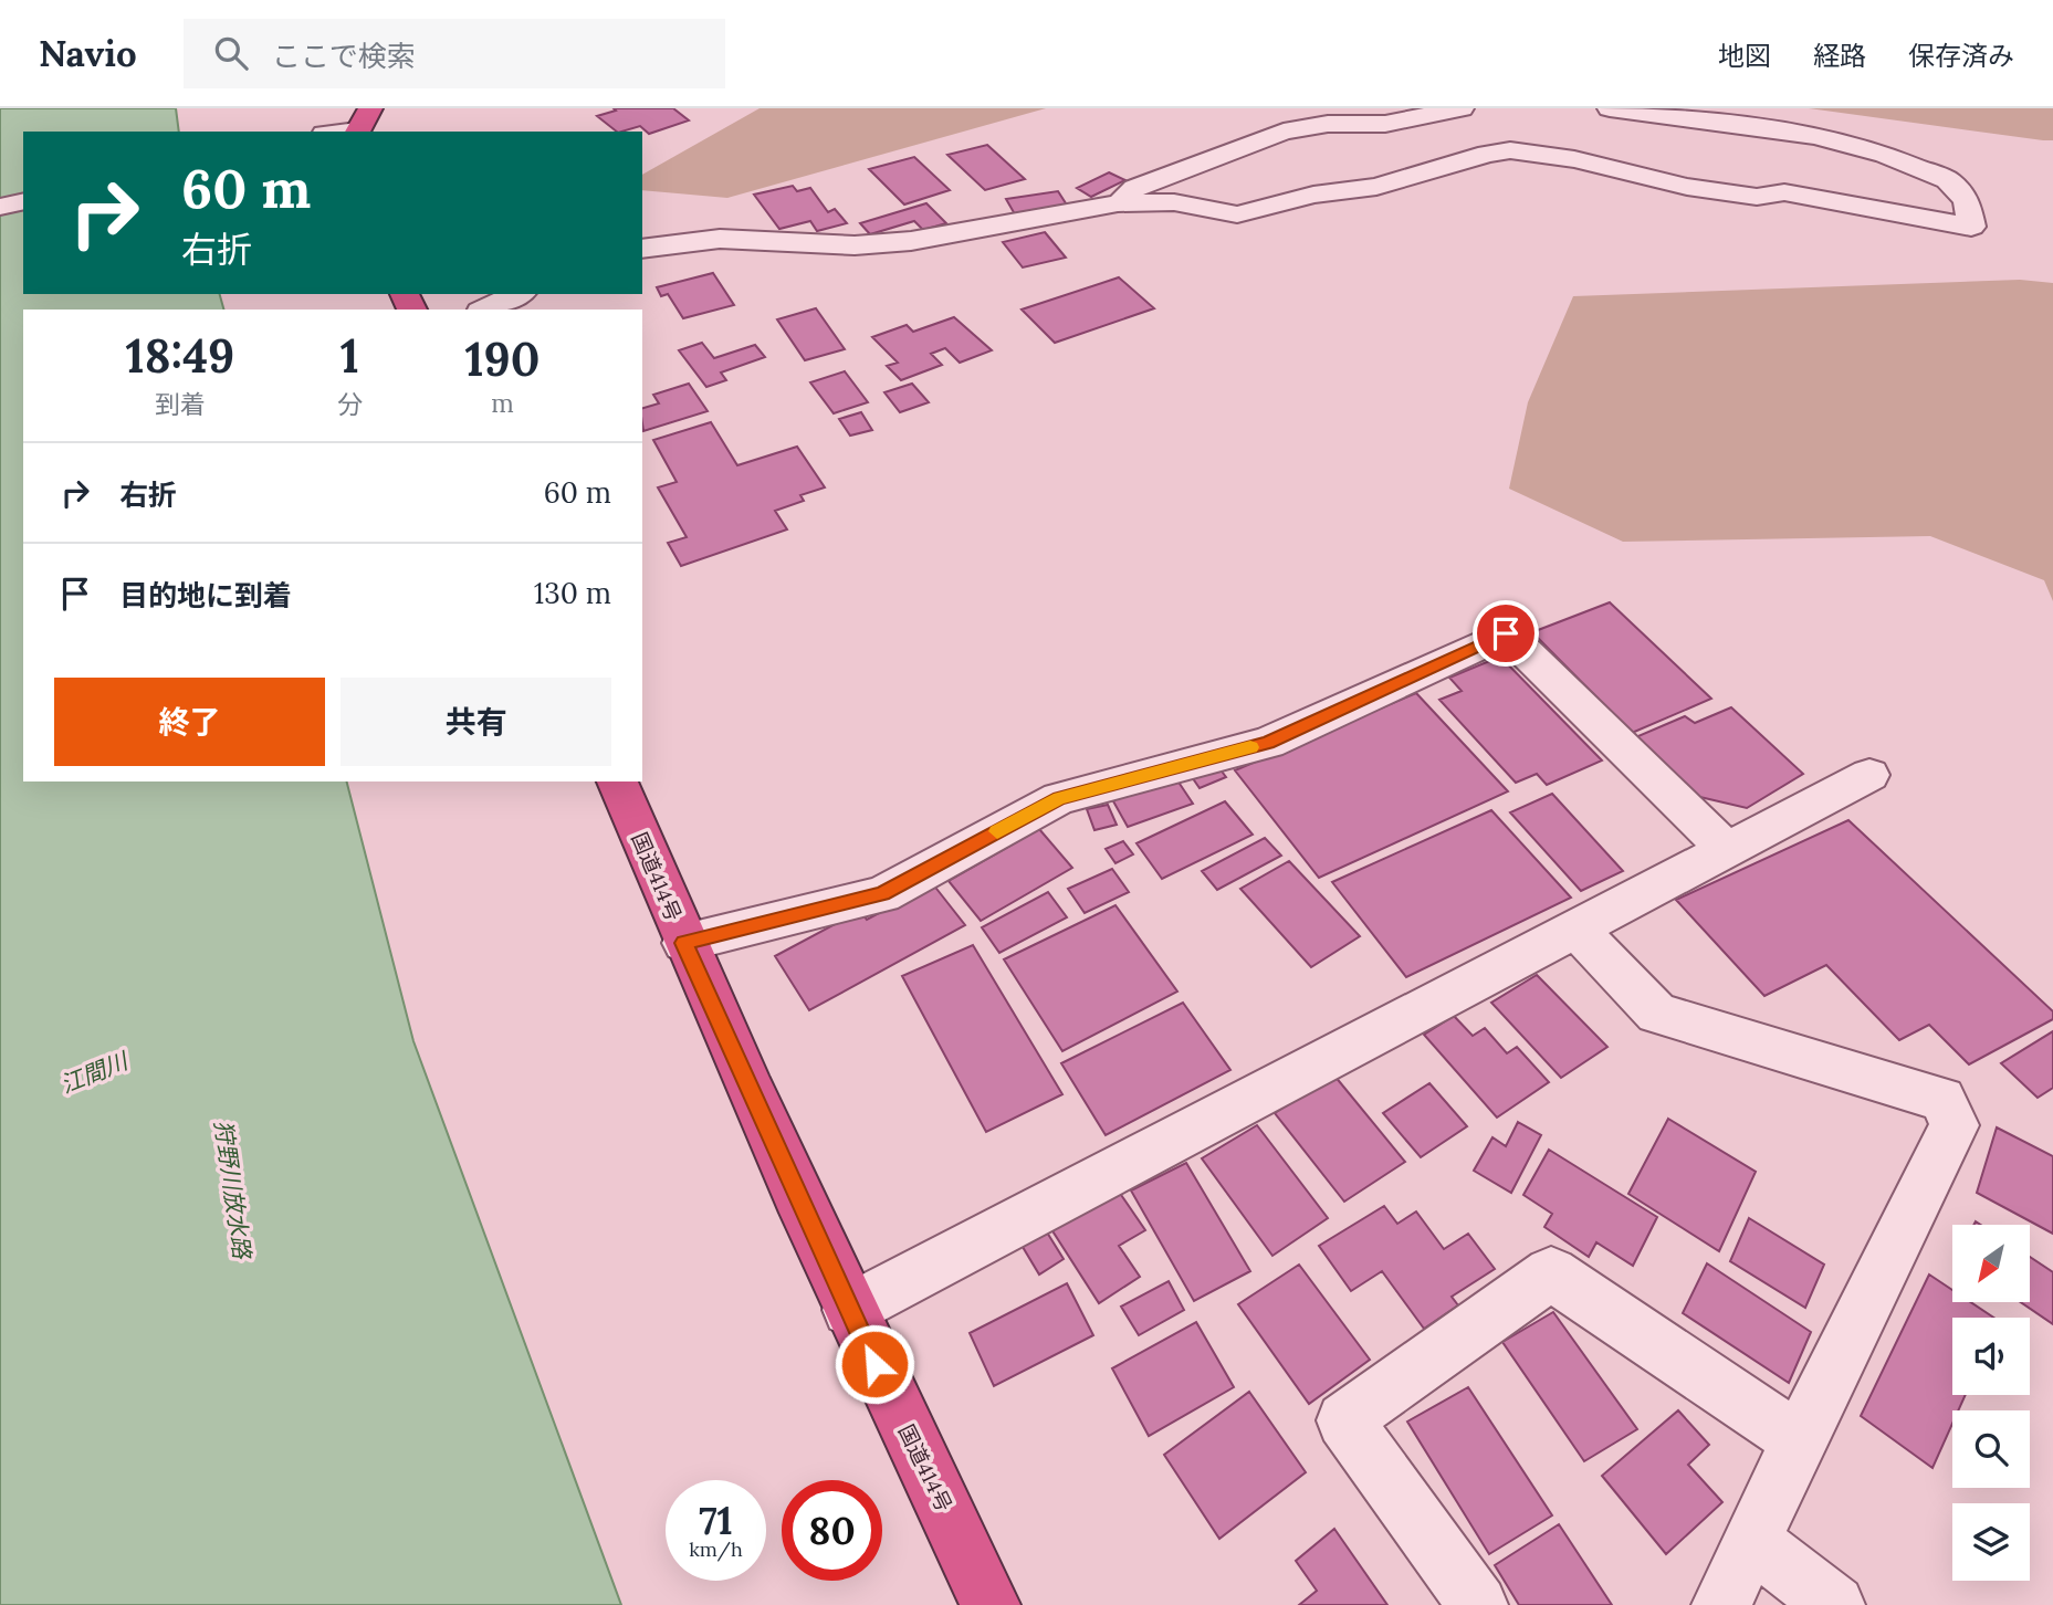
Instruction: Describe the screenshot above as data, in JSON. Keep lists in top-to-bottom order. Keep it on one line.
{"streets":{"highway":["国道414号"]},"water":["江間川","狩野川放水路"],"north":"bottom left","page":{"header":"Navio","search":"ここで検索","nav":["地図","経路","保存済み"],"turn":["60 m","右折"],"eta":["18:49","到着","1","分","190","m"],"list":[{"name":"右折","value":"60 m"},{"name":"目的地に到着","value":"130 m"}],"buttons":["終了","共有"],"speed":"71 km/h","limit":"80"}}
